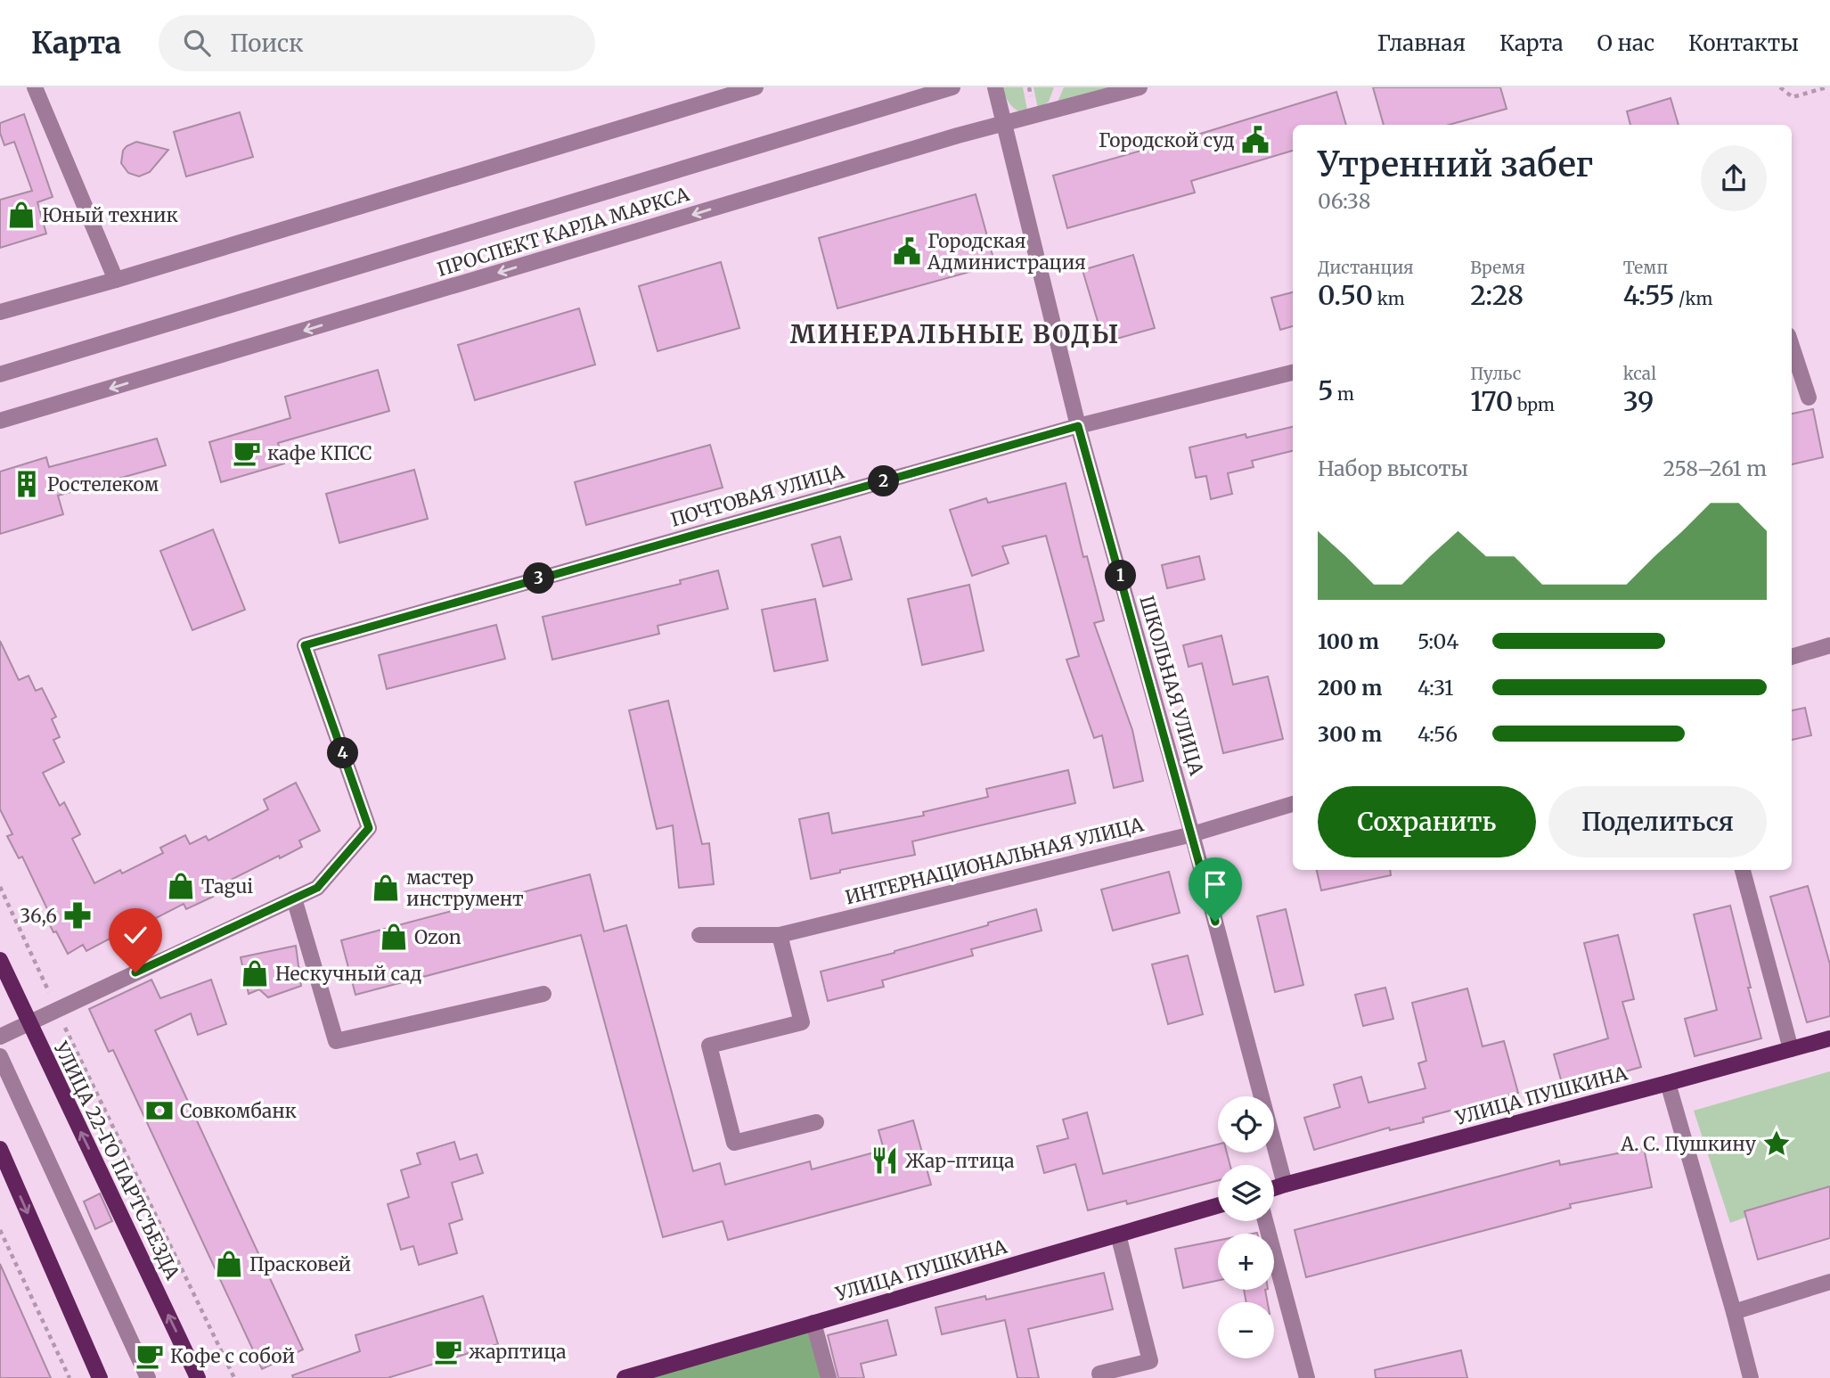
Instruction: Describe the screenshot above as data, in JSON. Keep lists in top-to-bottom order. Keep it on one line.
{"streets":{"main road":["УЛИЦА ПУШКИНА","УЛИЦА 22-ГО ПАРТСЪЕЗДА"],"street":["ПРОСПЕКТ КАРЛА МАРКСА","ПОЧТОВАЯ УЛИЦА","ШКОЛЬНАЯ УЛИЦА","ИНТЕРНАЦИОНАЛЬНАЯ УЛИЦА"]},"crossings":[["ПРОСПЕКТ КАРЛА МАРКСА","ШКОЛЬНАЯ УЛИЦА"],["ПОЧТОВАЯ УЛИЦА","ШКОЛЬНАЯ УЛИЦА"],["ШКОЛЬНАЯ УЛИЦА","ИНТЕРНАЦИОНАЛЬНАЯ УЛИЦА"],["ШКОЛЬНАЯ УЛИЦА","УЛИЦА ПУШКИНА"]],"districts":["МИНЕРАЛЬНЫЕ ВОДЫ"],"places":{"public building":["Городской суд","Городская Администрация"],"shop":["Юный техник","Tagui","мастер инструмент","Ozon","Нескучный сад","Прасковей"],"cafe":["кафе КПСС","жарптица","Кофе с собой"],"building":["Ростелеком"],"pharmacy":["36,6"],"bank":["Совкомбанк"],"place":["А. С. Пушкину"],"restaurant":["Жар-птица"]},"page":{"header":"Карта","search":"Поиск","nav":["Главная","Карта","О нас","Контакты"],"heading":["Утренний забег","06:38"],"stats":[["Дистанция","0.50 km"],["Время","2:28"],["Темп","4:55 /km"],["5 m"],["Пульс","170 bpm"],["kcal","39"]],"chart":["Набор высоты","258–261 m"],"pins":["2","1","3","4"],"list":[{"name":"100 m","note":"5:04"},{"name":"200 m","note":"4:31"},{"name":"300 m","note":"4:56"}],"buttons":["Сохранить","Поделиться"],"map_buttons":["+","−"]}}
